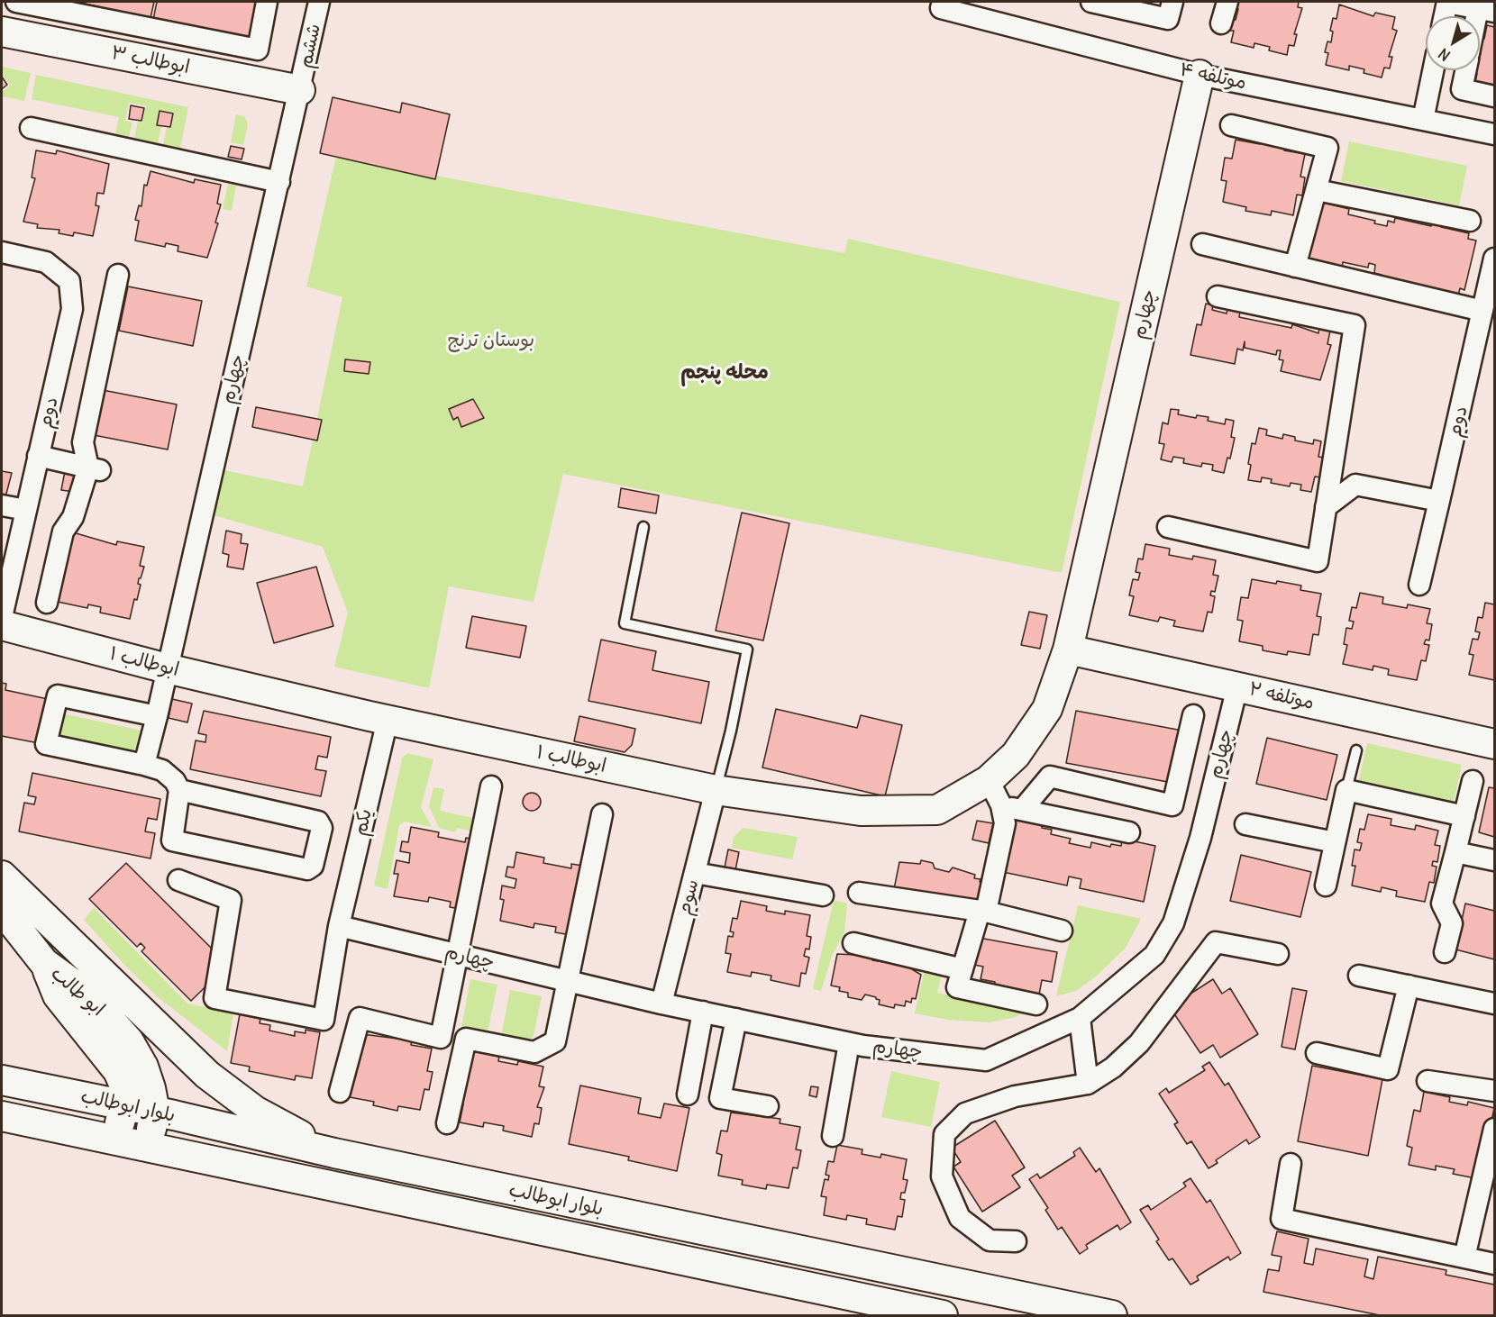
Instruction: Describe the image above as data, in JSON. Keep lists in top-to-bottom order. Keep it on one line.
{"streets":{"main road":["ابوطالب ۳","چهارم","ابوطالب ۱","موتلفه ۲","ابو طالب","بلوار ابوطالب"],"street":["ششم","موتلفه ۴","دوم","یکم","سوم"]},"crossings":[["ششم","ابوطالب ۳"],["ششم","چهارم"],["ابوطالب ۳","چهارم"],["موتلفه ۴","چهارم"],["چهارم","ابوطالب ۱"],["چهارم","موتلفه ۲"],["چهارم","یکم"],["چهارم","سوم"],["ابوطالب ۱","موتلفه ۲"],["ابوطالب ۱","یکم"],["ابوطالب ۱","سوم"],["ابو طالب","بلوار ابوطالب"]],"districts":["محله پنجم"],"parks":["بوستان ترنج"],"north":"bottom left"}
